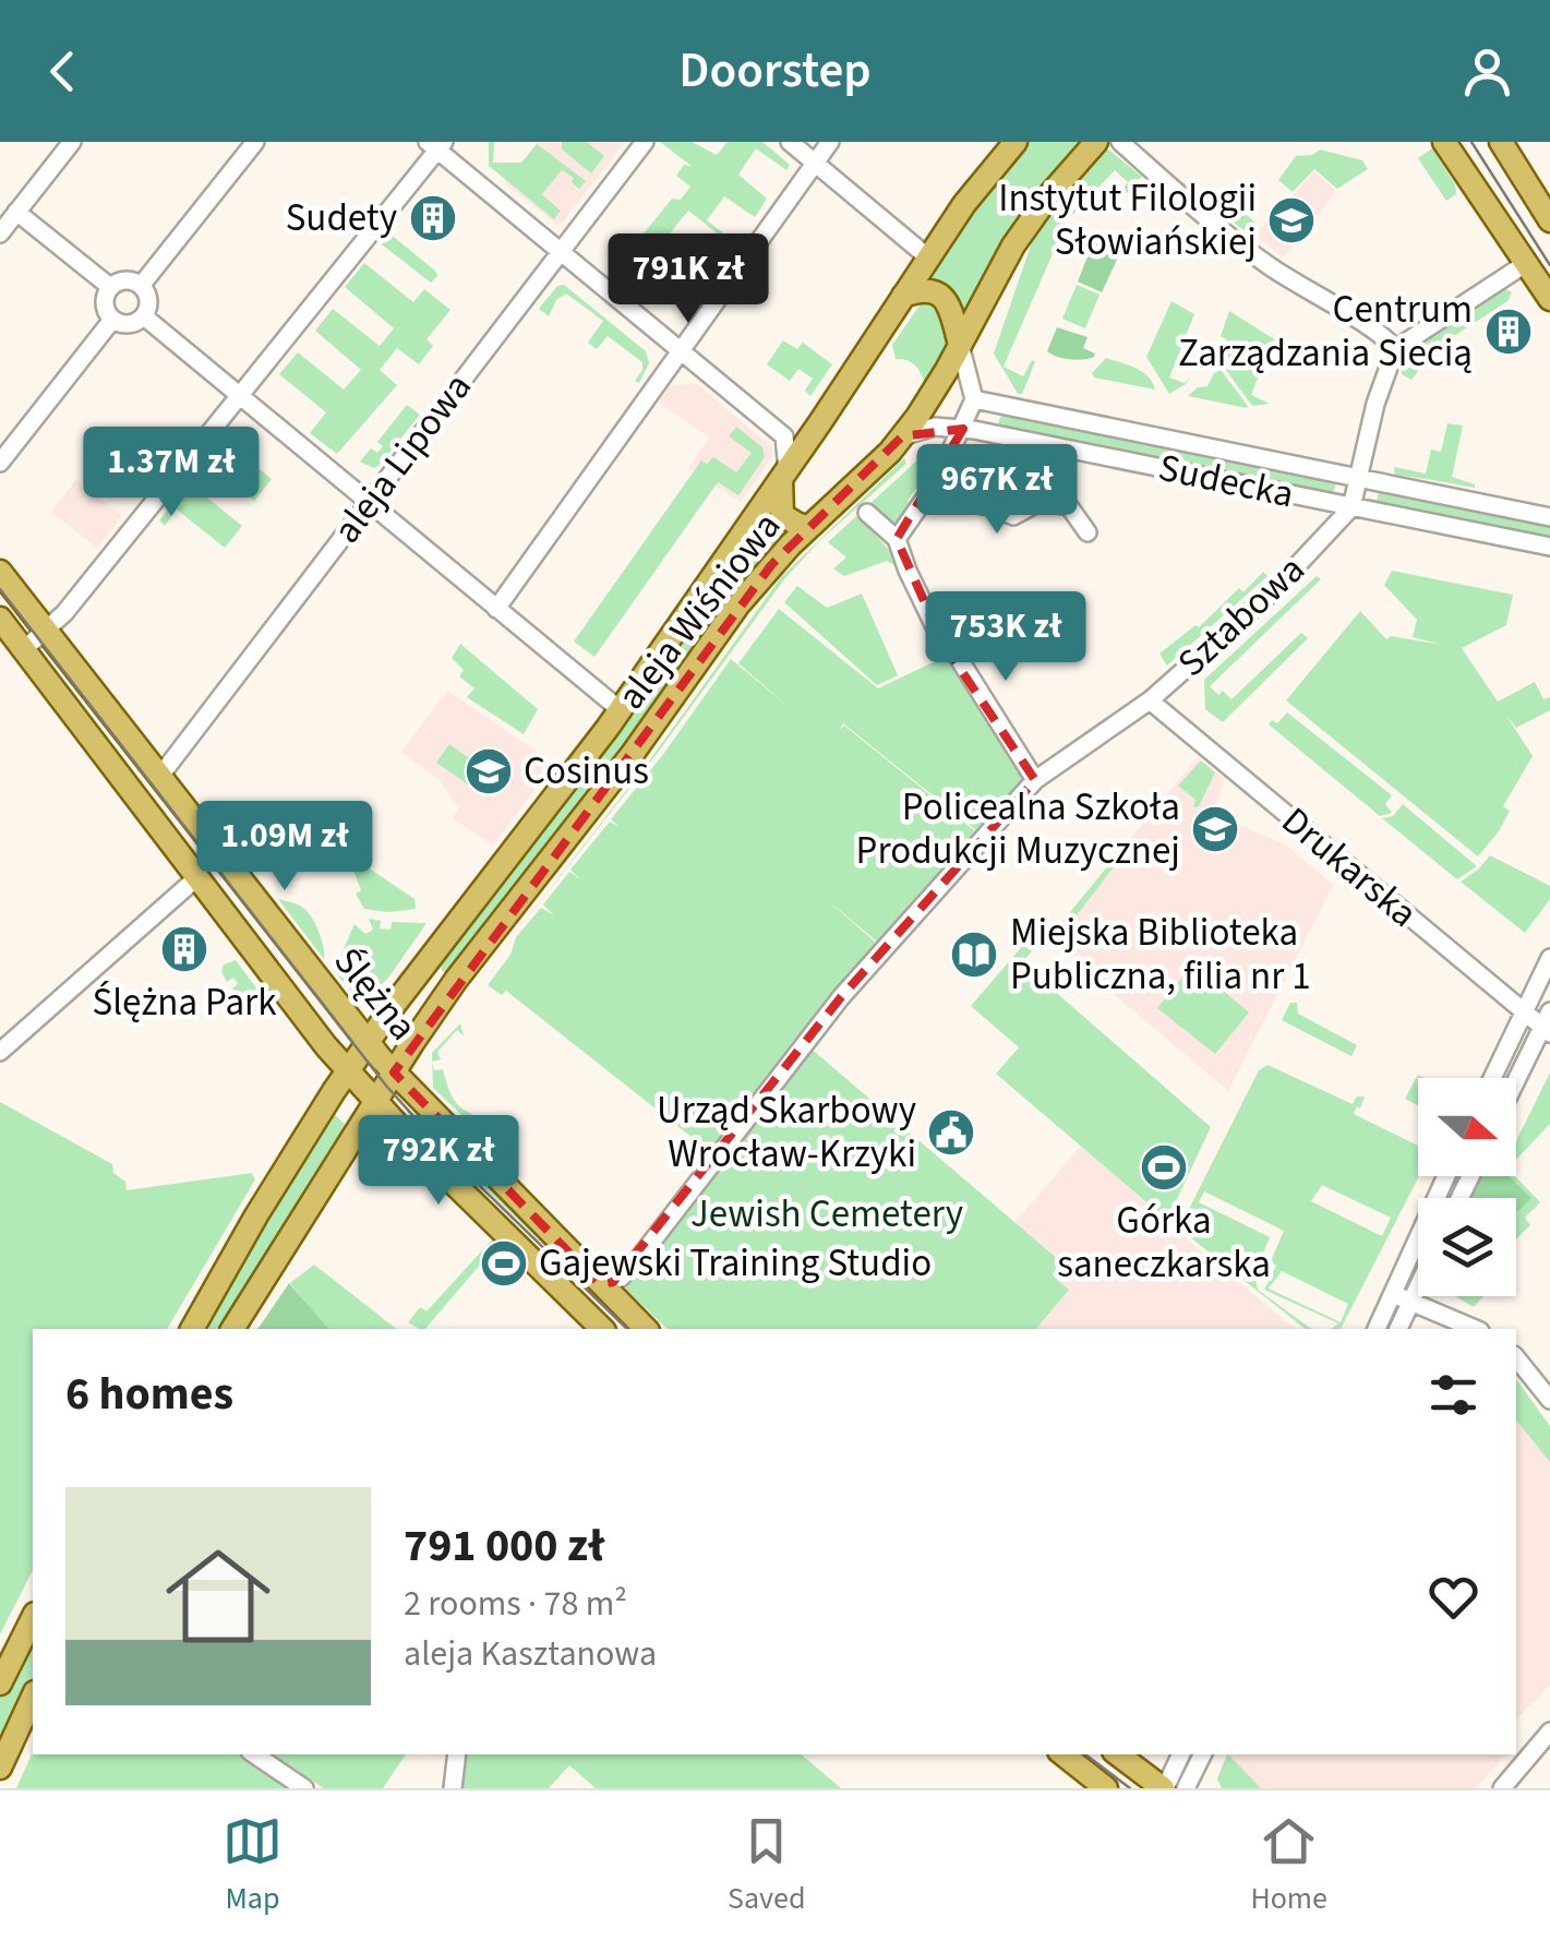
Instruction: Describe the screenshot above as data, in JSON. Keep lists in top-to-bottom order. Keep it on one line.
{"streets":{"main road":["aleja Wiśniowa","Ślężna"],"street":["aleja Lipowa","Sudecka","Sztabowa","Drukarska"]},"crossings":[["aleja Lipowa","Ślężna"],["Sudecka","aleja Wiśniowa"],["Sudecka","Sztabowa"],["aleja Wiśniowa","Ślężna"],["Sztabowa","Drukarska"],["Sztabowa","Ślężna"]],"parks":["Jewish Cemetery"],"places":{"building":["Sudety","Centrum Zarządzania Siecią","Ślężna Park"],"school or university":["Instytut Filologii Słowiańskiej","Cosinus","Policealna Szkoła Produkcji Muzycznej"],"library":["Miejska Biblioteka Publiczna, filia nr 1"],"public building":["Urząd Skarbowy Wrocław-Krzyki"],"sports":["Górka saneczkarska","Gajewski Training Studio"]},"north":"right","page":{"header":"Doorstep","price":["791K zł","1.37M zł","967K zł","753K zł","1.09M zł","792K zł"],"heading":"6 homes","list":[{"name":"791 000 zł","note":"2 rooms · 78 m² · aleja Kasztanowa"}],"tabs":["Map","Saved","Home"]}}
